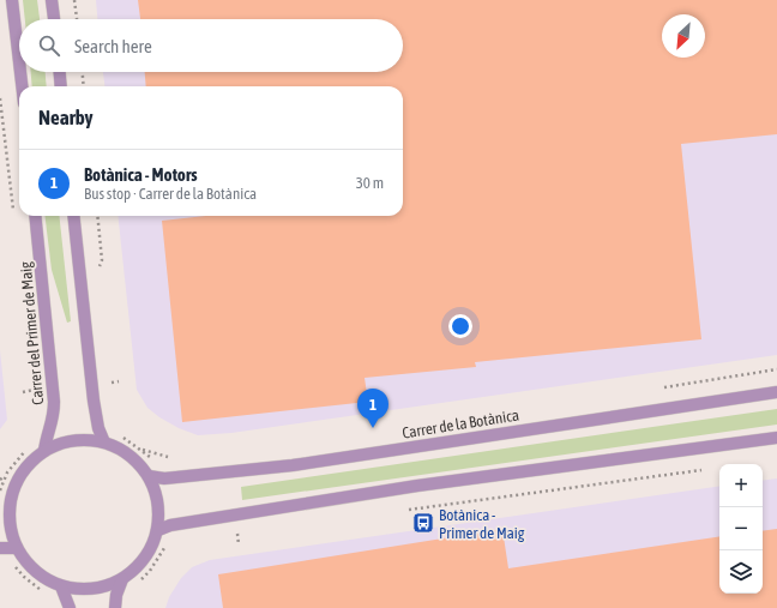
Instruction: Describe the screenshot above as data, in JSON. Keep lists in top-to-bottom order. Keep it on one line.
{"streets":{"street":["Carrer del Primer de Maig","Carrer de la Botànica"]},"crossings":[["Carrer del Primer de Maig","Carrer de la Botànica"]],"places":{"bus stop":["Botànica - Primer de Maig"]},"north":"bottom left","page":{"search":"Search here","heading":"Nearby","list":[{"mark":"1","name":"Botànica - Motors","note":"Bus stop · Carrer de la Botànica","value":"30 m"}],"pins":"1","map_buttons":["+","−"]}}
